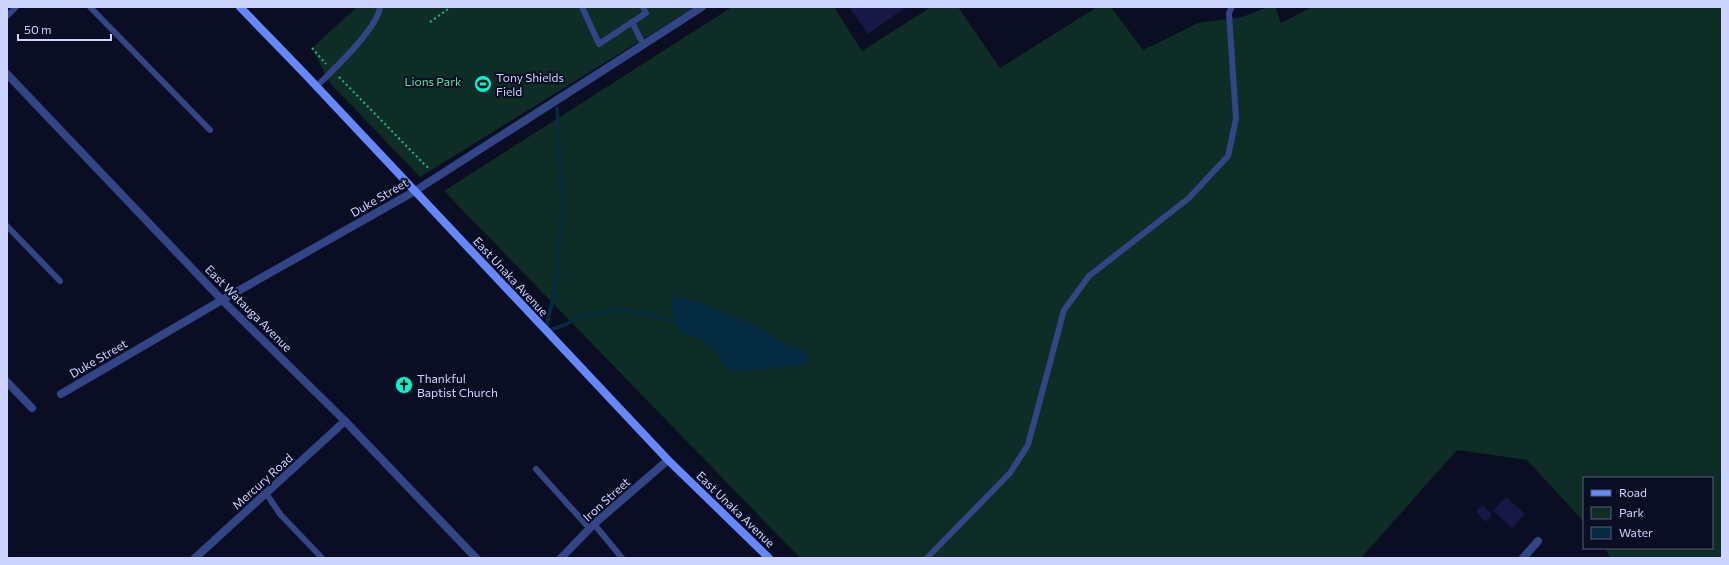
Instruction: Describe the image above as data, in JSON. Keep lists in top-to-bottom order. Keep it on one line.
{"streets":{"main road":["East Unaka Avenue"],"street":["Duke Street","East Watauga Avenue","Mercury Road","Iron Street"]},"crossings":[["Duke Street","East Unaka Avenue"],["Duke Street","East Watauga Avenue"],["East Unaka Avenue","Iron Street"],["East Watauga Avenue","Mercury Road"]],"parks":["Lions Park"],"places":{"sports":["Tony Shields Field"],"church":["Thankful Baptist Church"]},"legend":["Road","Park","Water"],"scale_bar":"50 m"}
